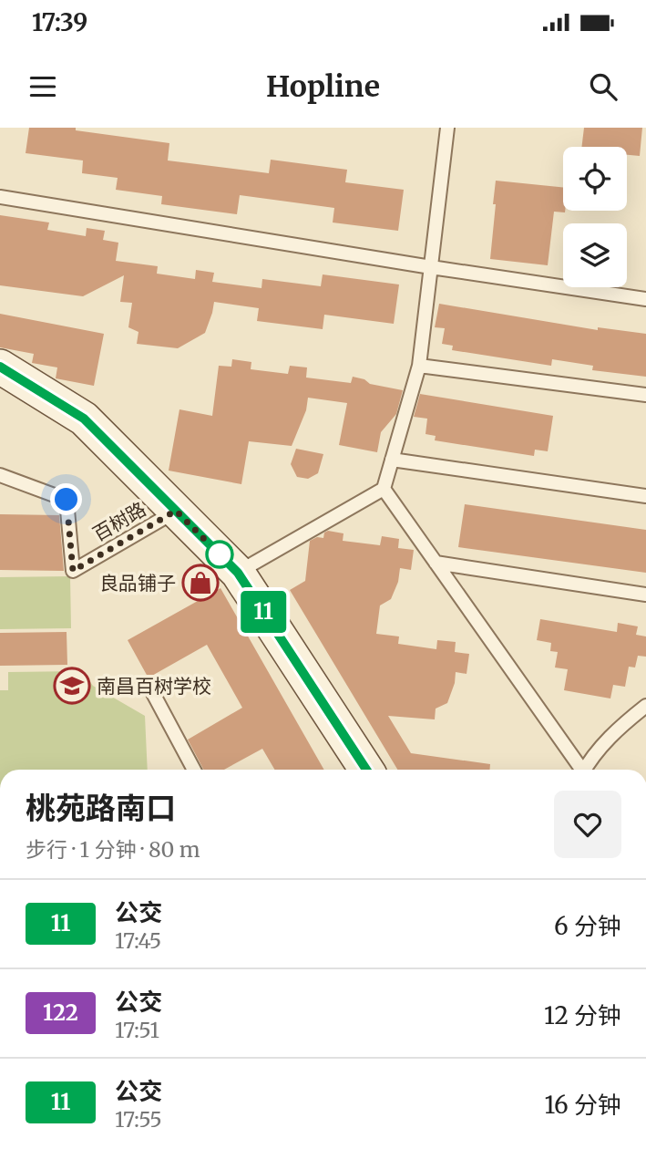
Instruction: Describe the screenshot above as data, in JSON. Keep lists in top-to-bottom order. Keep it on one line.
{"streets":{"lane":["百树路"]},"places":{"shop":["良品铺子"],"school or university":["南昌百树学校"]},"lines":["bus line 11"],"page":{"status":"17:39","header":"Hopline","on_map":"11","heading":["桃苑路南口","步行 · 1 分钟 · 80 m"],"list":[{"mark":"11","name":"公交","note":"17:45","value":"6 分钟"},{"mark":"122","name":"公交","note":"17:51","value":"12 分钟"},{"mark":"11","name":"公交","note":"17:55","value":"16 分钟"}]}}
